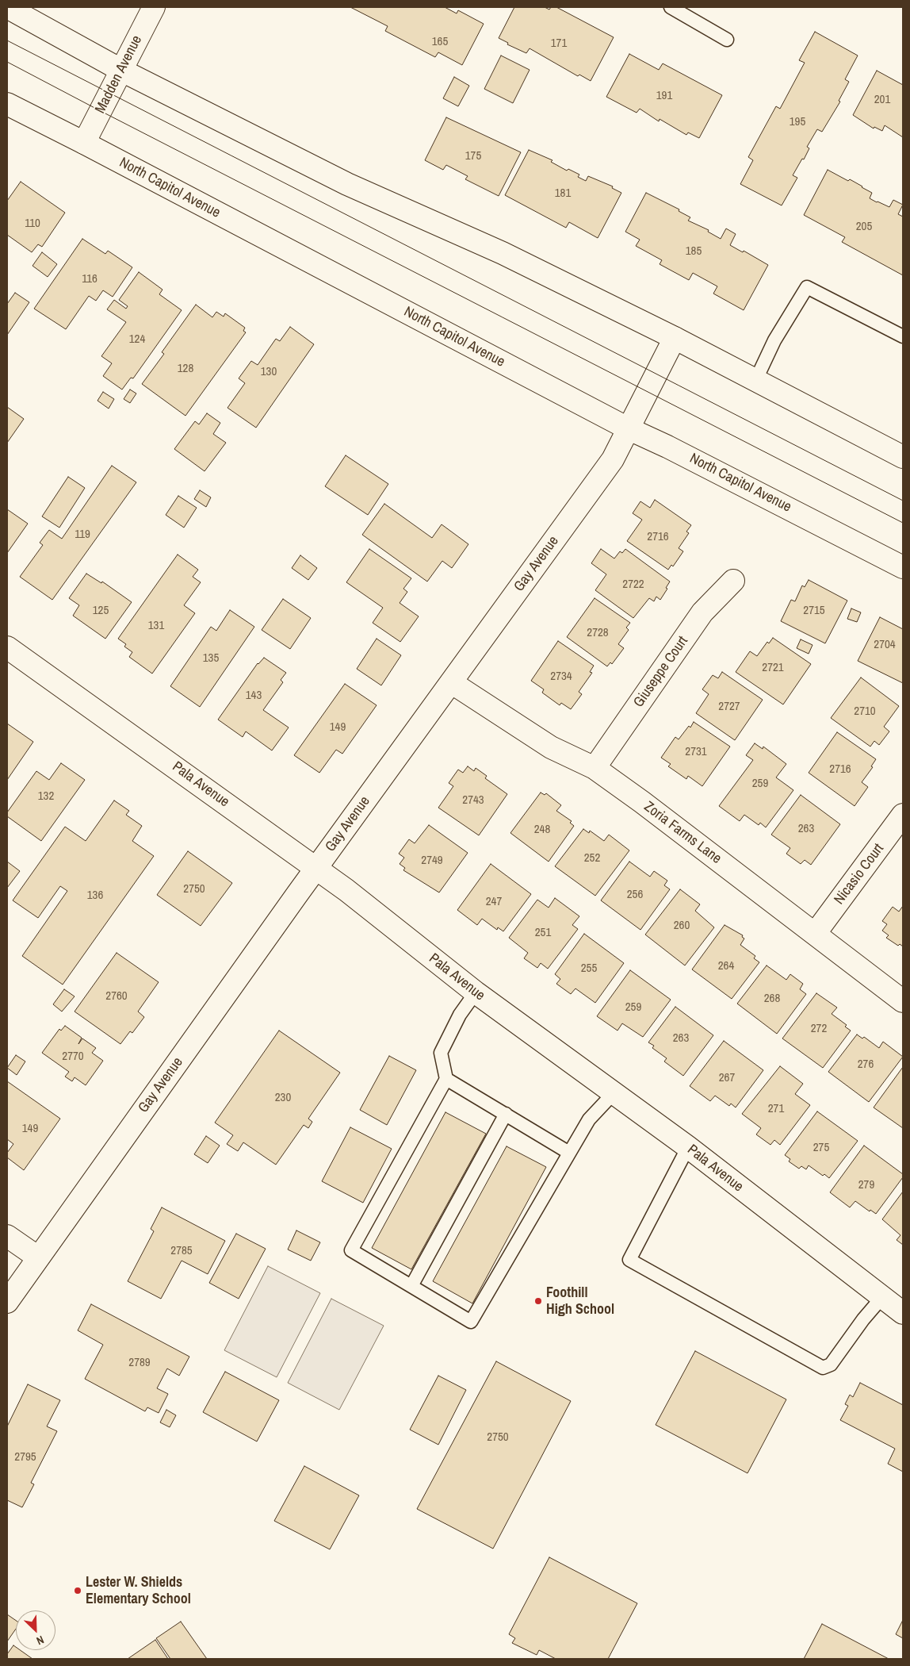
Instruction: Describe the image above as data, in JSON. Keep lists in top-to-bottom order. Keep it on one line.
{"streets":{"street":["Madden Avenue","North Capitol Avenue","Gay Avenue","Giuseppe Court","Pala Avenue","Zoria Farms Lane","Nicasio Court"]},"crossings":[["Madden Avenue","North Capitol Avenue"],["North Capitol Avenue","Gay Avenue"],["Gay Avenue","Pala Avenue"],["Gay Avenue","Zoria Farms Lane"],["Giuseppe Court","Zoria Farms Lane"],["Zoria Farms Lane","Nicasio Court"]],"places":["Foothill High School","Lester W. Shields Elementary School"],"house_numbers":["165","171","191","201","195","175","181","110","205","185","116","124","128","130","119","2716","2722","125","2715","131","2728","2704","135","2721","2734","143","2727","2710","149","2731","2716","259","132","2743","263","248","252","2749","2750","256","136","247","260","251","264","255","2760","268","259","272","263","2770","276","267","230","271","149","275","279","2785","2789","2750","2795"],"north":"bottom right"}
